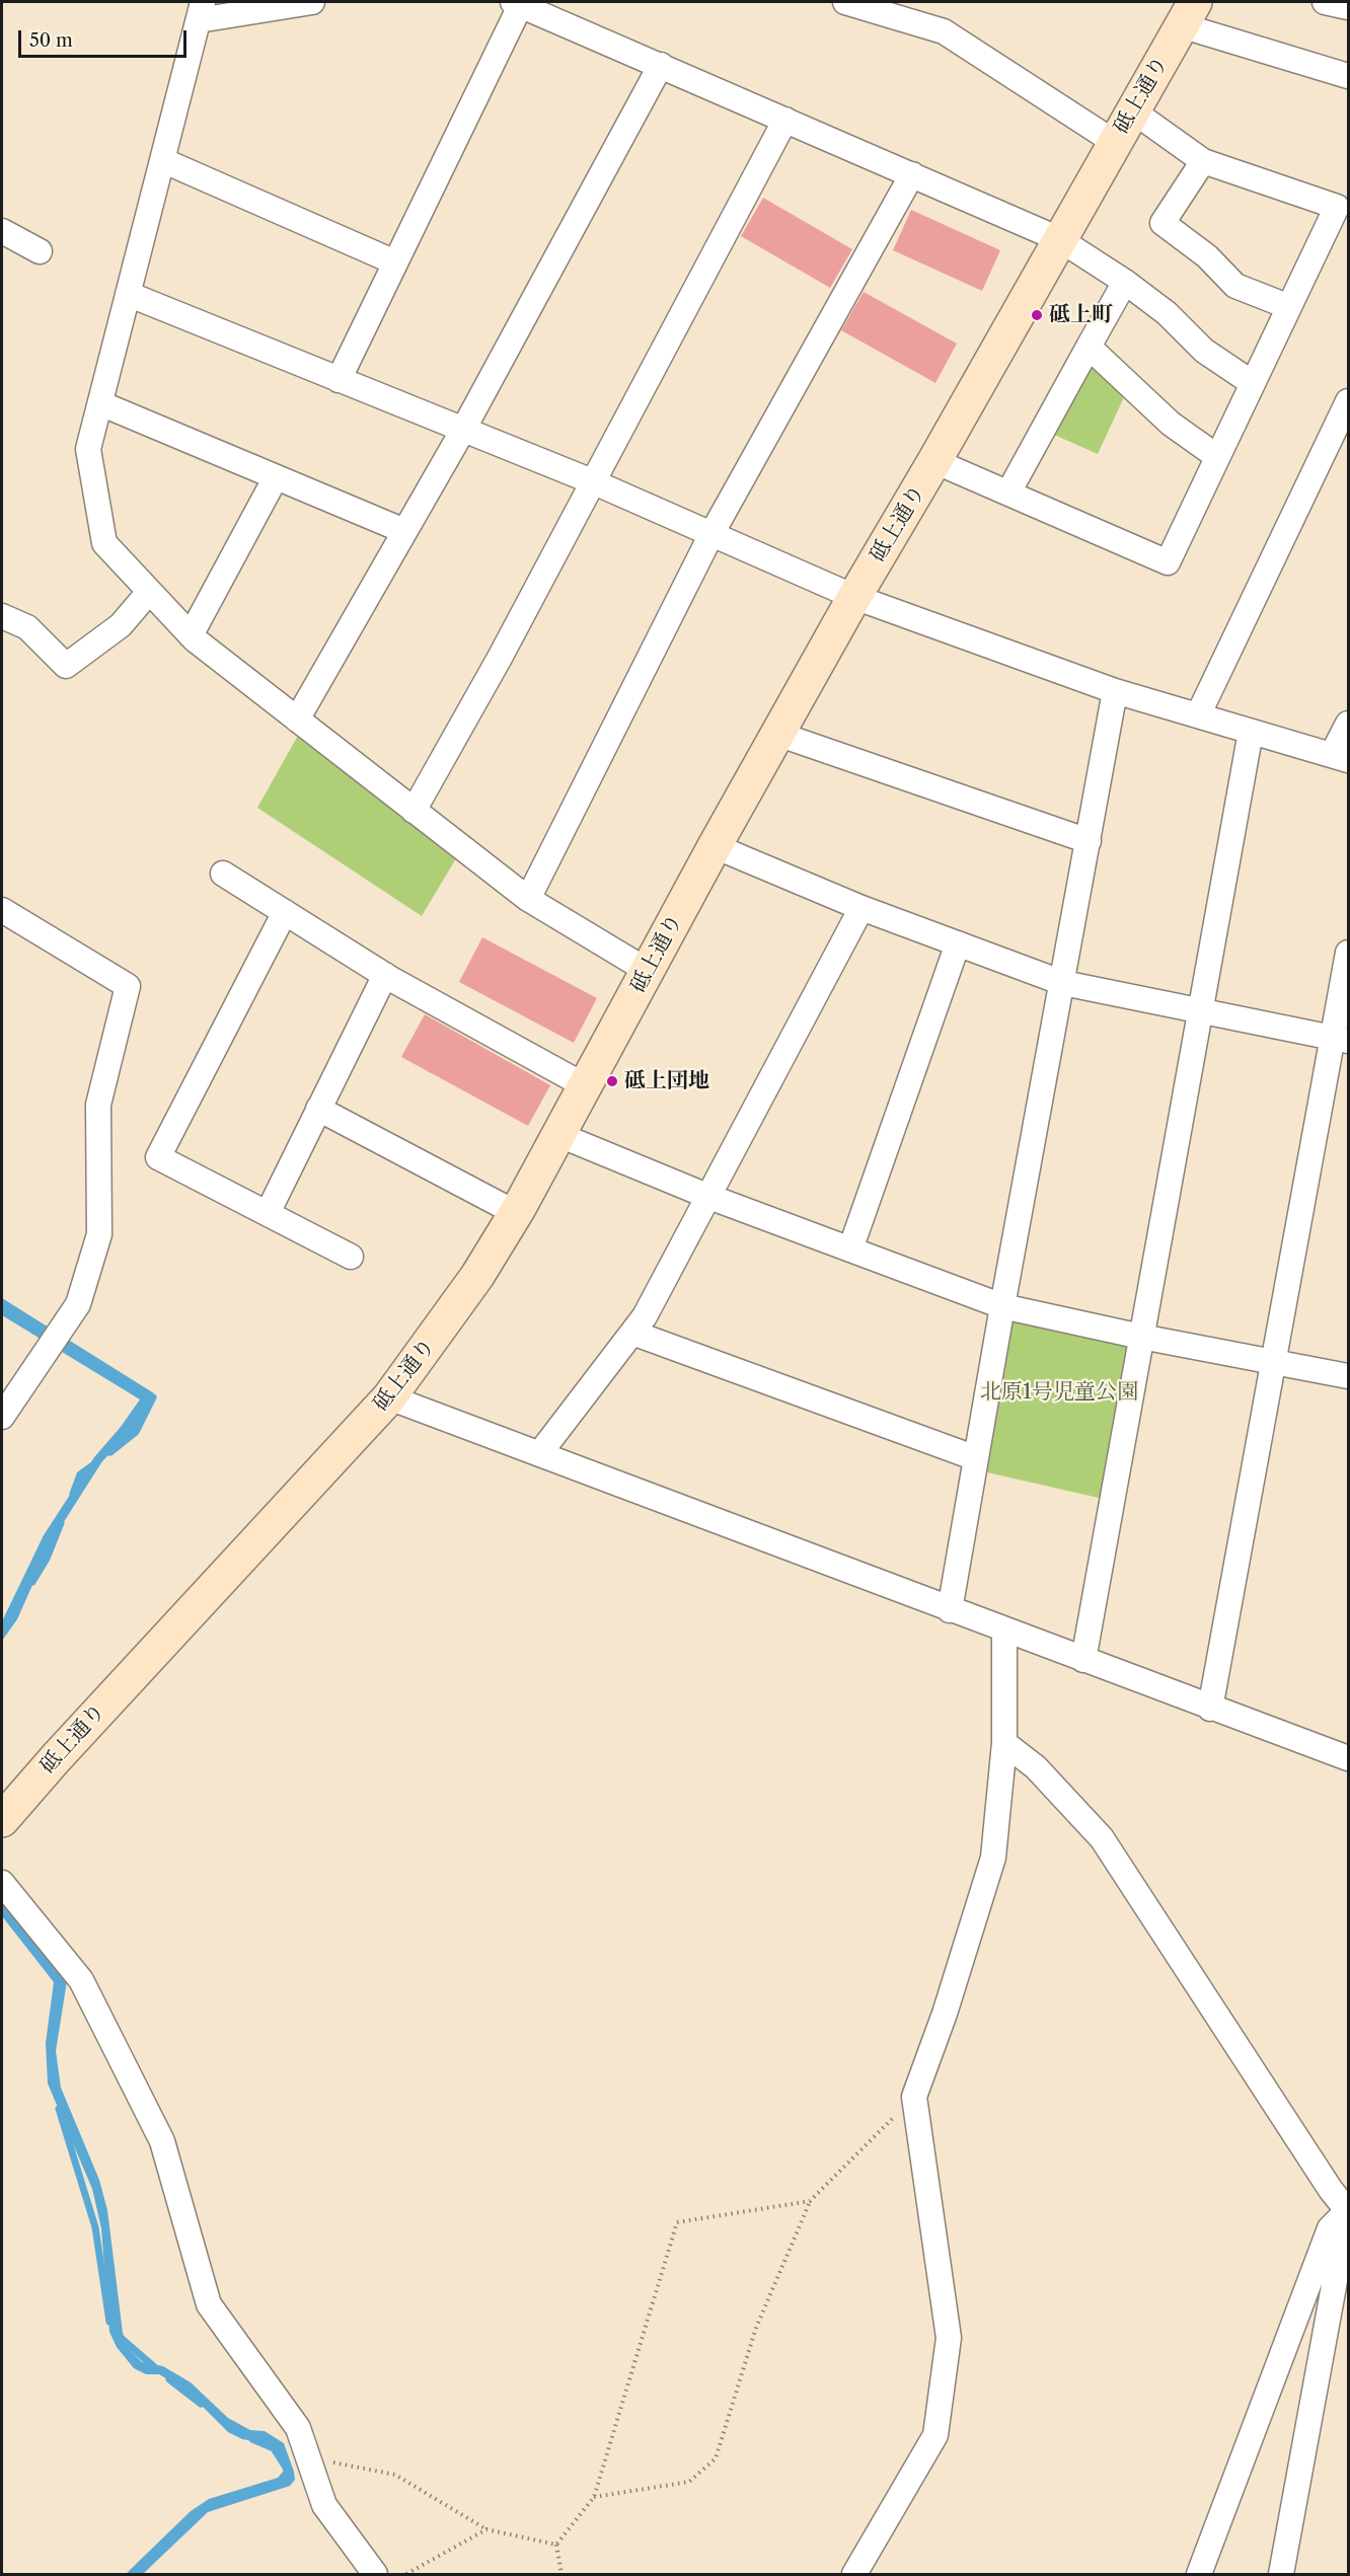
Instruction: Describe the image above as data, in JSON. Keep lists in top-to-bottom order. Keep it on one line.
{"streets":{"street":["砥上通り"]},"parks":["北原1号児童公園"],"places":["砥上町","砥上団地"],"scale_bar":"50 m"}
